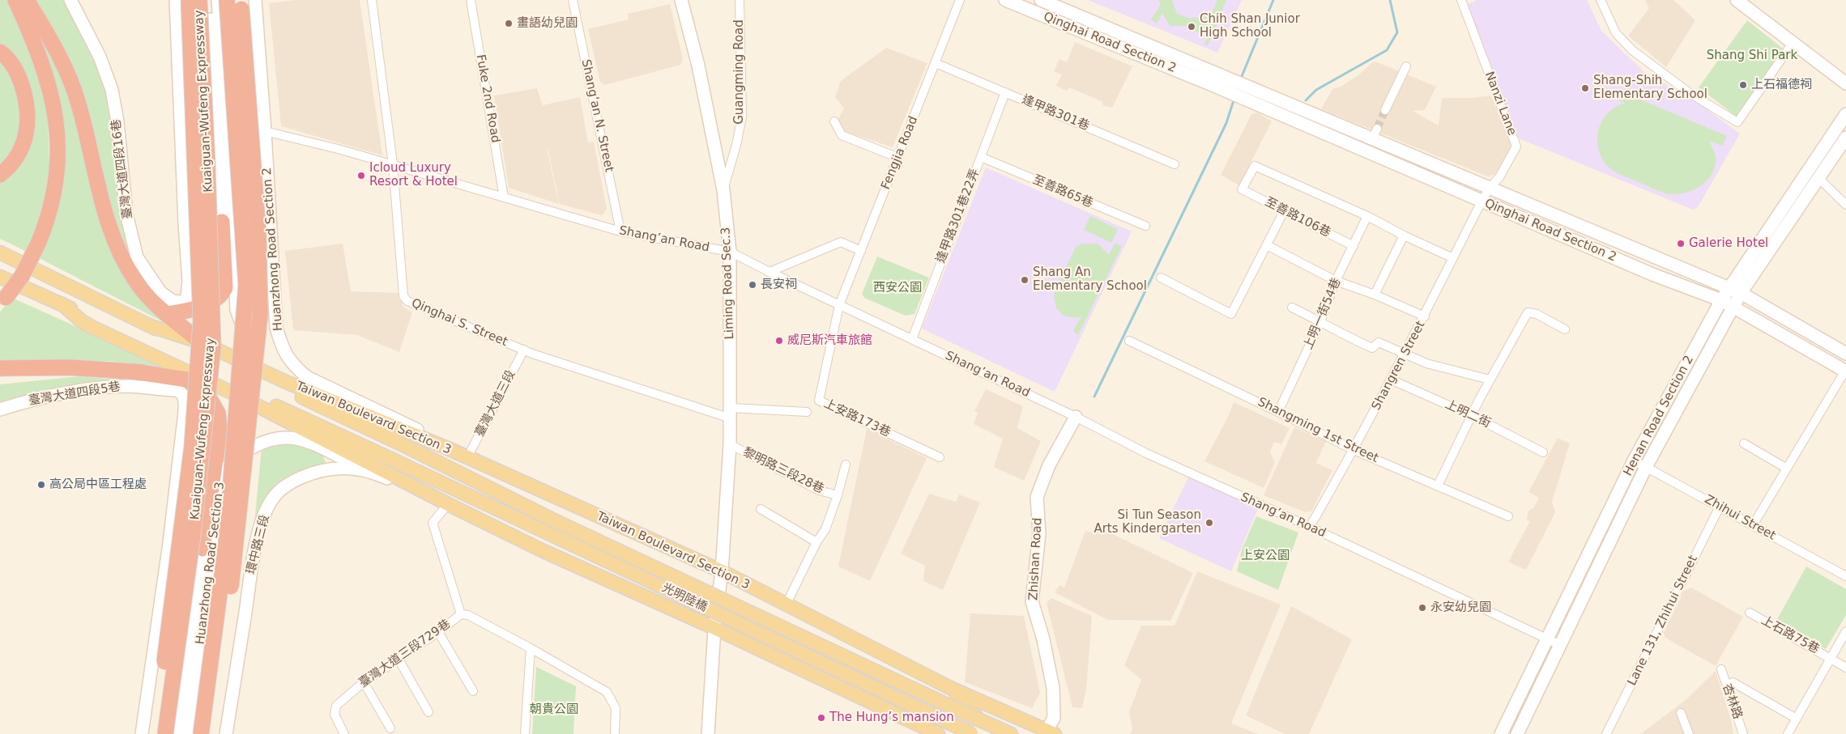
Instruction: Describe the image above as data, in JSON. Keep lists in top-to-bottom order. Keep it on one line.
{"streets":{"highway":["Kuaiguan-Wufeng Expressway"],"main road":["Taiwan Boulevard Section 3","光明陸橋"],"street":["Qinghai Road Section 2","Guangming Road","Fuke 2nd Road","Nanzi Lane","逢甲路301巷","Shang’an N. Street","Fengjia Road","臺灣大道四段16巷","至善路65巷","逢甲路301巷22弄","至善路106巷","Shang’an Road","Huanzhong Road Section 2","Liming Road Sec.3","上明一街54巷","Qinghai S. Street","Shangren Street","臺灣大道四段5巷","臺灣大道三段","上明二街","Henan Road Section 2","上安路173巷","Shangming 1st Street","黎明路三段28巷","Zhihui Street","環中路三段","Zhishan Road","Huanzhong Road Section 3","Lane 131, Zhihui Street","上石路75巷","臺灣大道三段729巷","杏林路"]},"crossings":[["Qinghai Road Section 2","Nanzi Lane"],["Qinghai Road Section 2","Shangren Street"],["Qinghai Road Section 2","Henan Road Section 2"],["Guangming Road","Liming Road Sec.3"],["Fuke 2nd Road","Shang’an Road"],["Nanzi Lane","Shangren Street"],["逢甲路301巷","Fengjia Road"],["逢甲路301巷","逢甲路301巷22弄"],["Shang’an N. Street","Shang’an Road"],["Fengjia Road","Shang’an Road"],["Fengjia Road","上安路173巷"],["至善路65巷","逢甲路301巷22弄"],["逢甲路301巷22弄","Shang’an Road"],["至善路106巷","上明一街54巷"],["Shang’an Road","Huanzhong Road Section 2"],["Shang’an Road","Liming Road Sec.3"],["Shang’an Road","Qinghai S. Street"],["Shang’an Road","Shangren Street"],["Shang’an Road","Henan Road Section 2"],["Shang’an Road","上安路173巷"],["Shang’an Road","Zhishan Road"],["Huanzhong Road Section 2","Taiwan Boulevard Section 3"],["Liming Road Sec.3","Qinghai S. Street"],["Liming Road Sec.3","Taiwan Boulevard Section 3"],["Liming Road Sec.3","黎明路三段28巷"],["上明一街54巷","Shangming 1st Street"],["Qinghai S. Street","臺灣大道三段"],["Shangren Street","上明二街"],["Shangren Street","Shangming 1st Street"],["臺灣大道三段","Taiwan Boulevard Section 3"],["Henan Road Section 2","Zhihui Street"],["Taiwan Boulevard Section 3","Zhishan Road"],["Taiwan Boulevard Section 3","光明陸橋"],["Zhihui Street","Lane 131, Zhihui Street"],["環中路三段","Huanzhong Road Section 3"],["環中路三段","臺灣大道三段729巷"],["Huanzhong Road Section 3","臺灣大道三段729巷"]],"parks":["Shang Shi Park","西安公園","上安公園","朝貴公園"],"places":["畫語幼兒園","Chih Shan Junior High School","上石福德祠","Shang-Shih Elementary School","Icloud Luxury Resort & Hotel","Galerie Hotel","Shang An Elementary School","長安祠","威尼斯汽車旅館","高公局中區工程處","Si Tun Season Arts Kindergarten","永安幼兒園","The Hung’s mansion"]}
